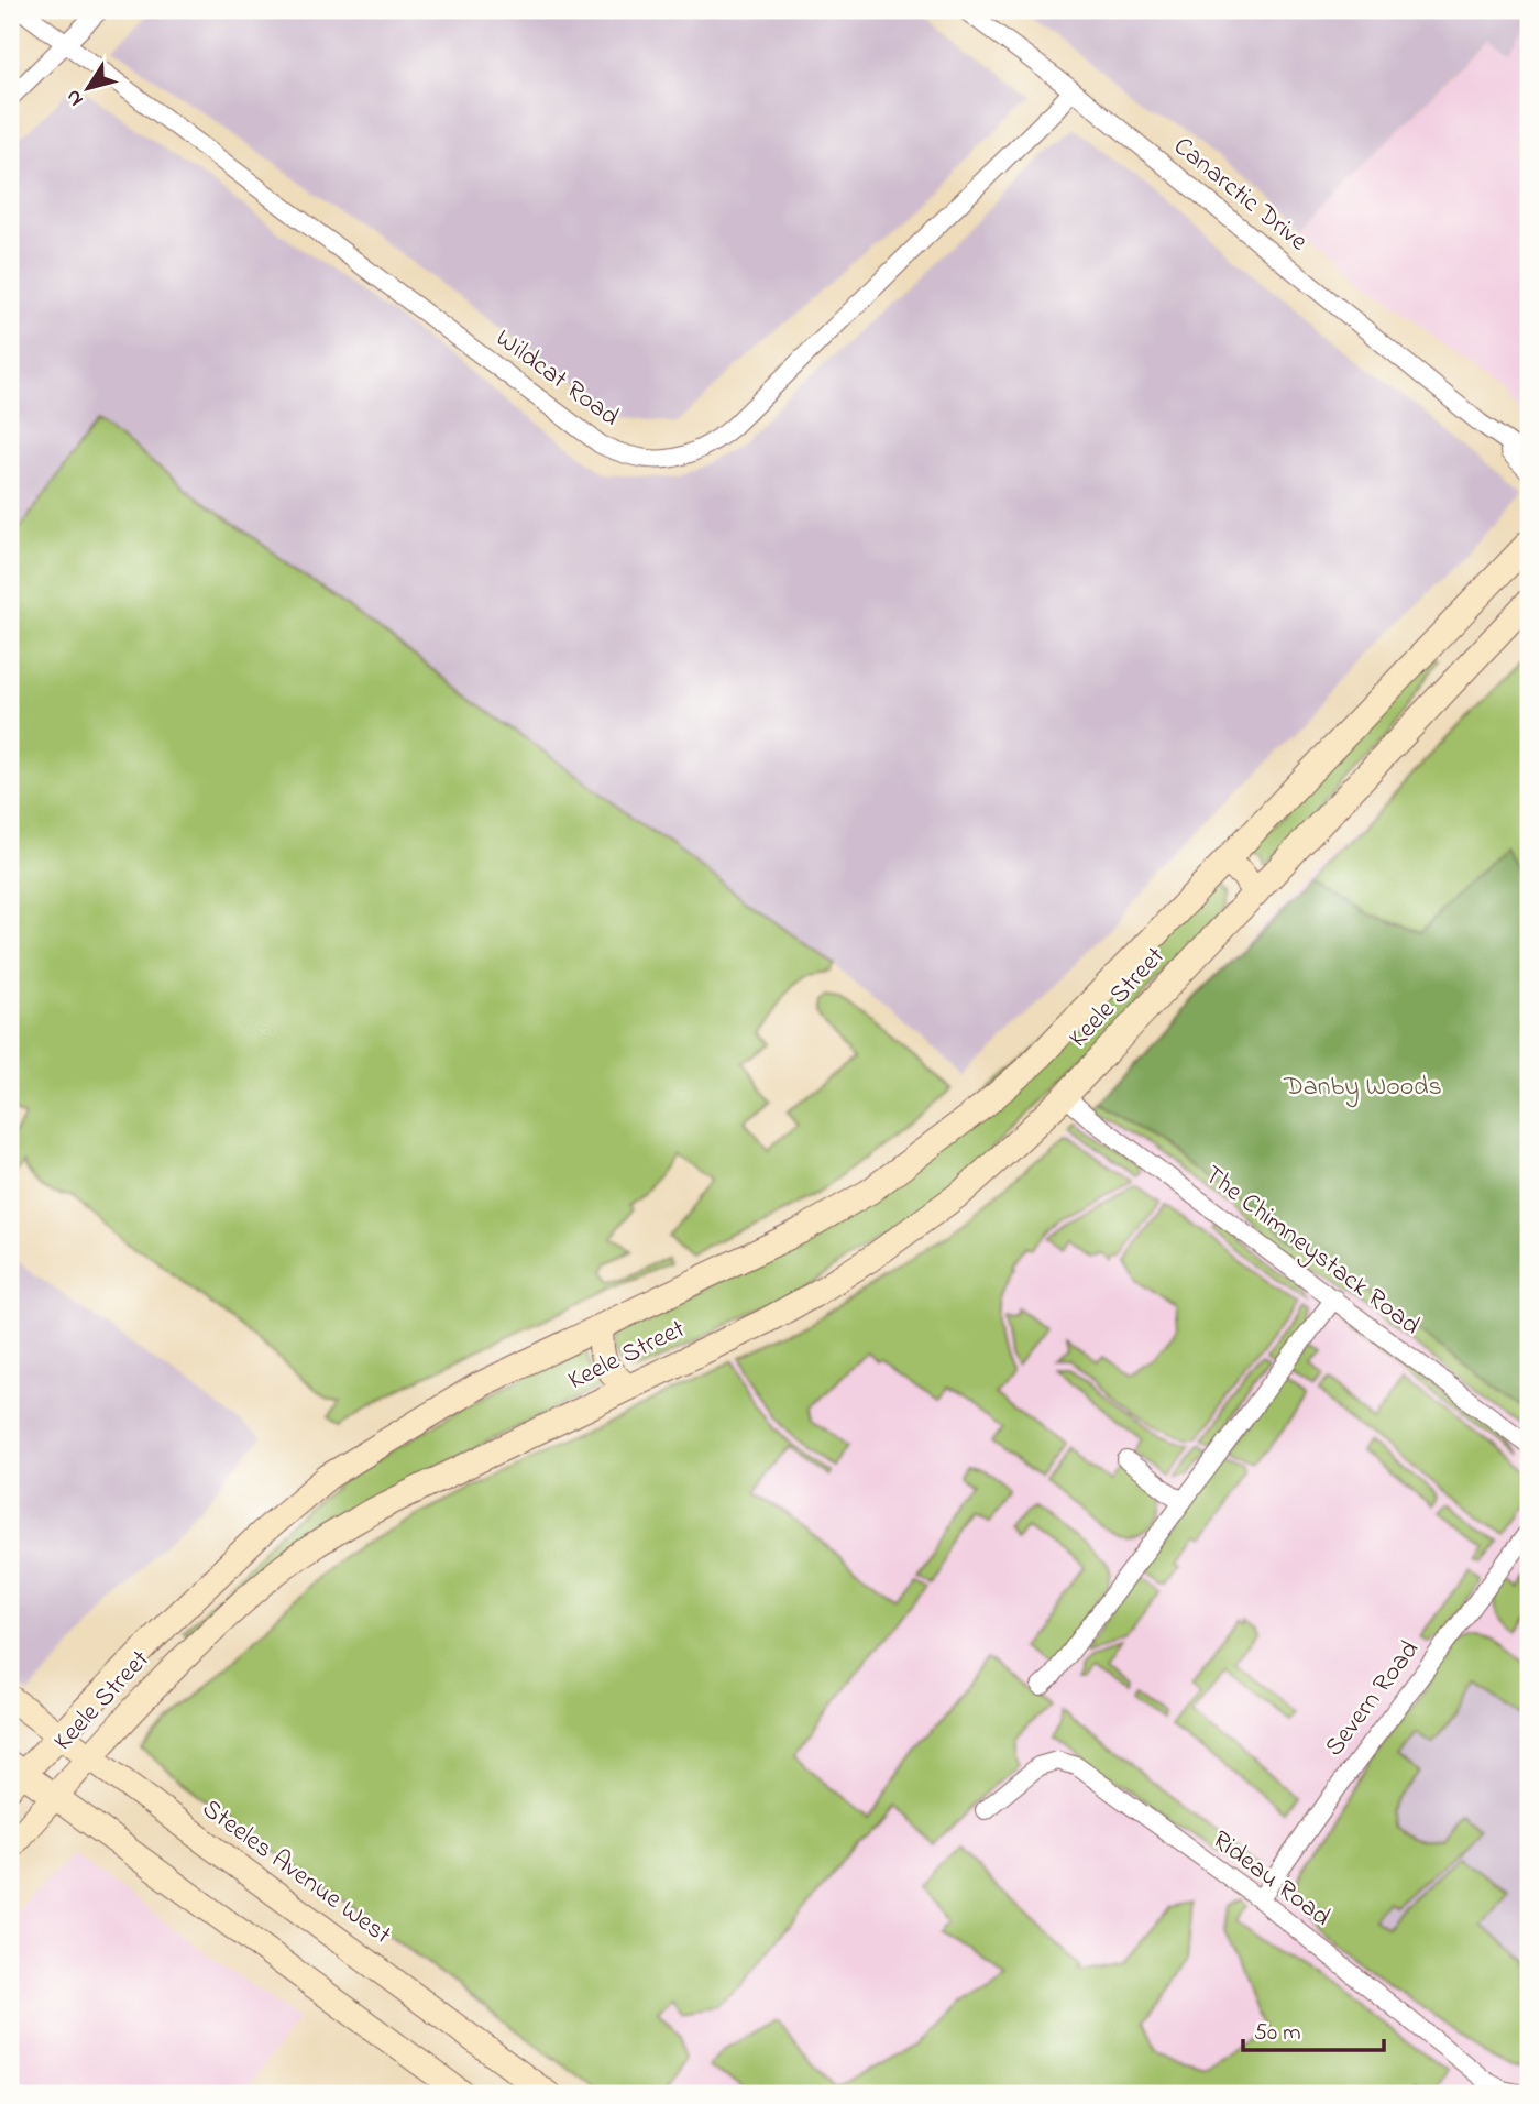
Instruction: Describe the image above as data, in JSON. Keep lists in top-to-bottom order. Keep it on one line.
{"streets":{"main road":["Keele Street","Steeles Avenue West"],"street":["Canarctic Drive","Wildcat Road","The Chimneystack Road","Severn Road","Rideau Road"]},"crossings":[["Canarctic Drive","Wildcat Road"],["Keele Street","The Chimneystack Road"],["Keele Street","Steeles Avenue West"],["Severn Road","Rideau Road"]],"parks":["Danby Woods"],"scale_bar":"50 m","north":"bottom left"}
